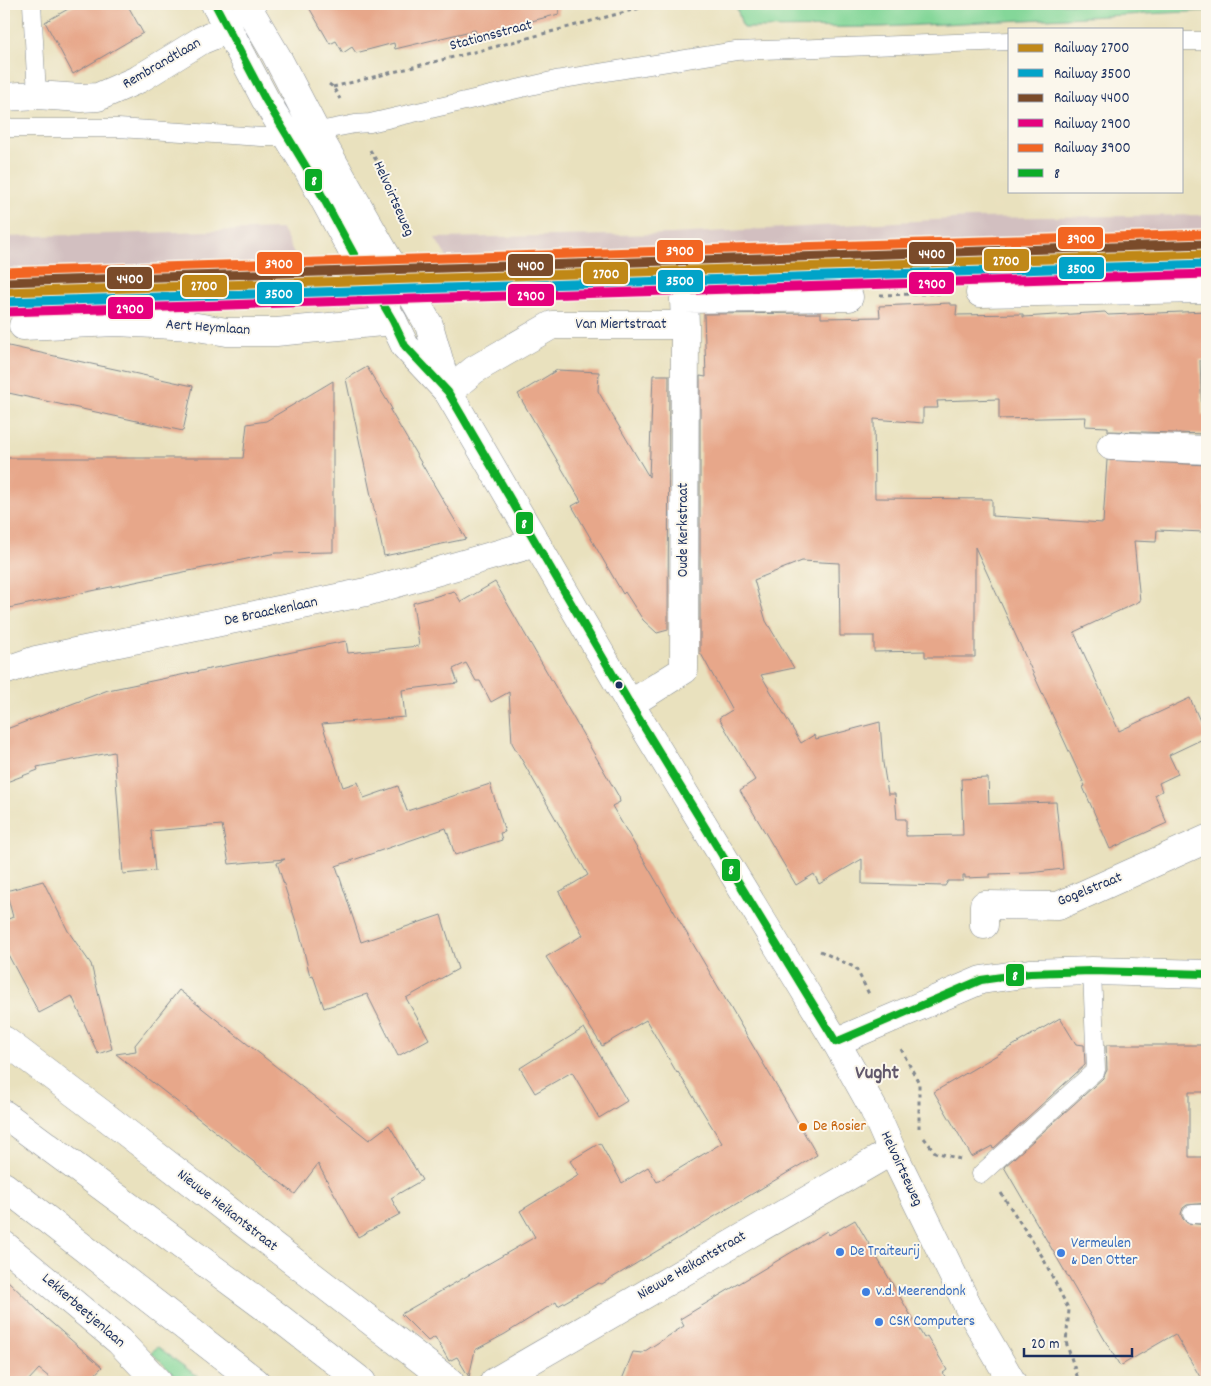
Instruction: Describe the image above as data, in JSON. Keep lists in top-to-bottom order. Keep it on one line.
{"streets":{"main road":["Rembrandtlaan","Helvoirtseweg","Van Miertstraat","Aert Heymlaan","Oude Kerkstraat","De Braackenlaan","Gogelstraat","Nieuwe Heikantstraat","Lekkerbeetjenlaan"],"path":["Stationsstraat"]},"crossings":[["Rembrandtlaan","Helvoirtseweg"],["Helvoirtseweg","Van Miertstraat"],["Helvoirtseweg","Aert Heymlaan"],["Helvoirtseweg","Oude Kerkstraat"],["Helvoirtseweg","De Braackenlaan"],["Helvoirtseweg","Nieuwe Heikantstraat"],["Van Miertstraat","Oude Kerkstraat"]],"districts":["Vught"],"places":["De Rosier","De Traiteurij","Vermeulen & Den Otter","v.d. Meerendonk","CSK Computers"],"lines":["transit line 8","rail line 3900","rail line 4400","rail line 2700","rail line 3500","rail line 2900"],"legend":["Railway 2700","Railway 3500","Railway 4400","Railway 2900","Railway 3900","8"],"scale_bar":"20 m"}
